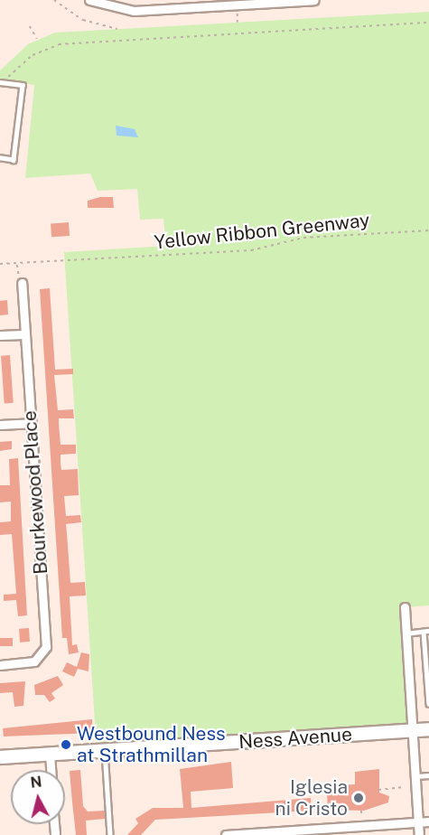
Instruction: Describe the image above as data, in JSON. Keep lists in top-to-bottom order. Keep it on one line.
{"streets":{"main road":["Ness Avenue"],"street":["Bourkewood Place"],"path":["Yellow Ribbon Greenway"]},"places":["Westbound Ness at Strathmillan","Iglesia ni Cristo"],"north":"top"}
